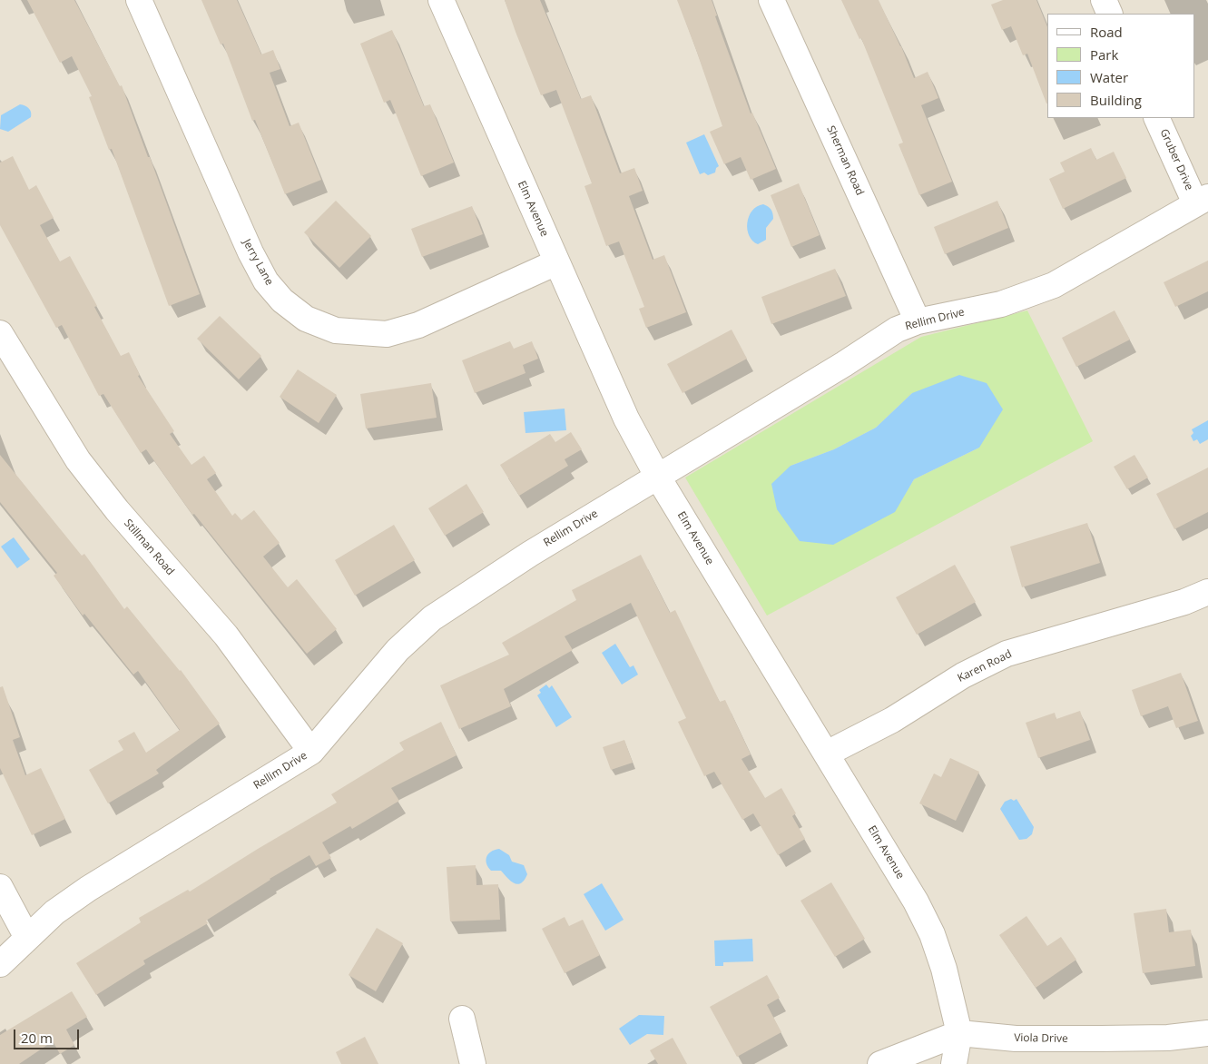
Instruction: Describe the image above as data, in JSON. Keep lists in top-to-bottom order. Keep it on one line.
{"streets":{"street":["Gruber Drive","Sherman Road","Elm Avenue","Jerry Lane","Rellim Drive","Stillman Road","Karen Road","Viola Drive"]},"crossings":[["Gruber Drive","Rellim Drive"],["Sherman Road","Rellim Drive"],["Elm Avenue","Jerry Lane"],["Elm Avenue","Rellim Drive"],["Elm Avenue","Karen Road"],["Elm Avenue","Viola Drive"],["Rellim Drive","Stillman Road"]],"legend":["Road","Park","Water","Building"],"scale_bar":"20 m"}
